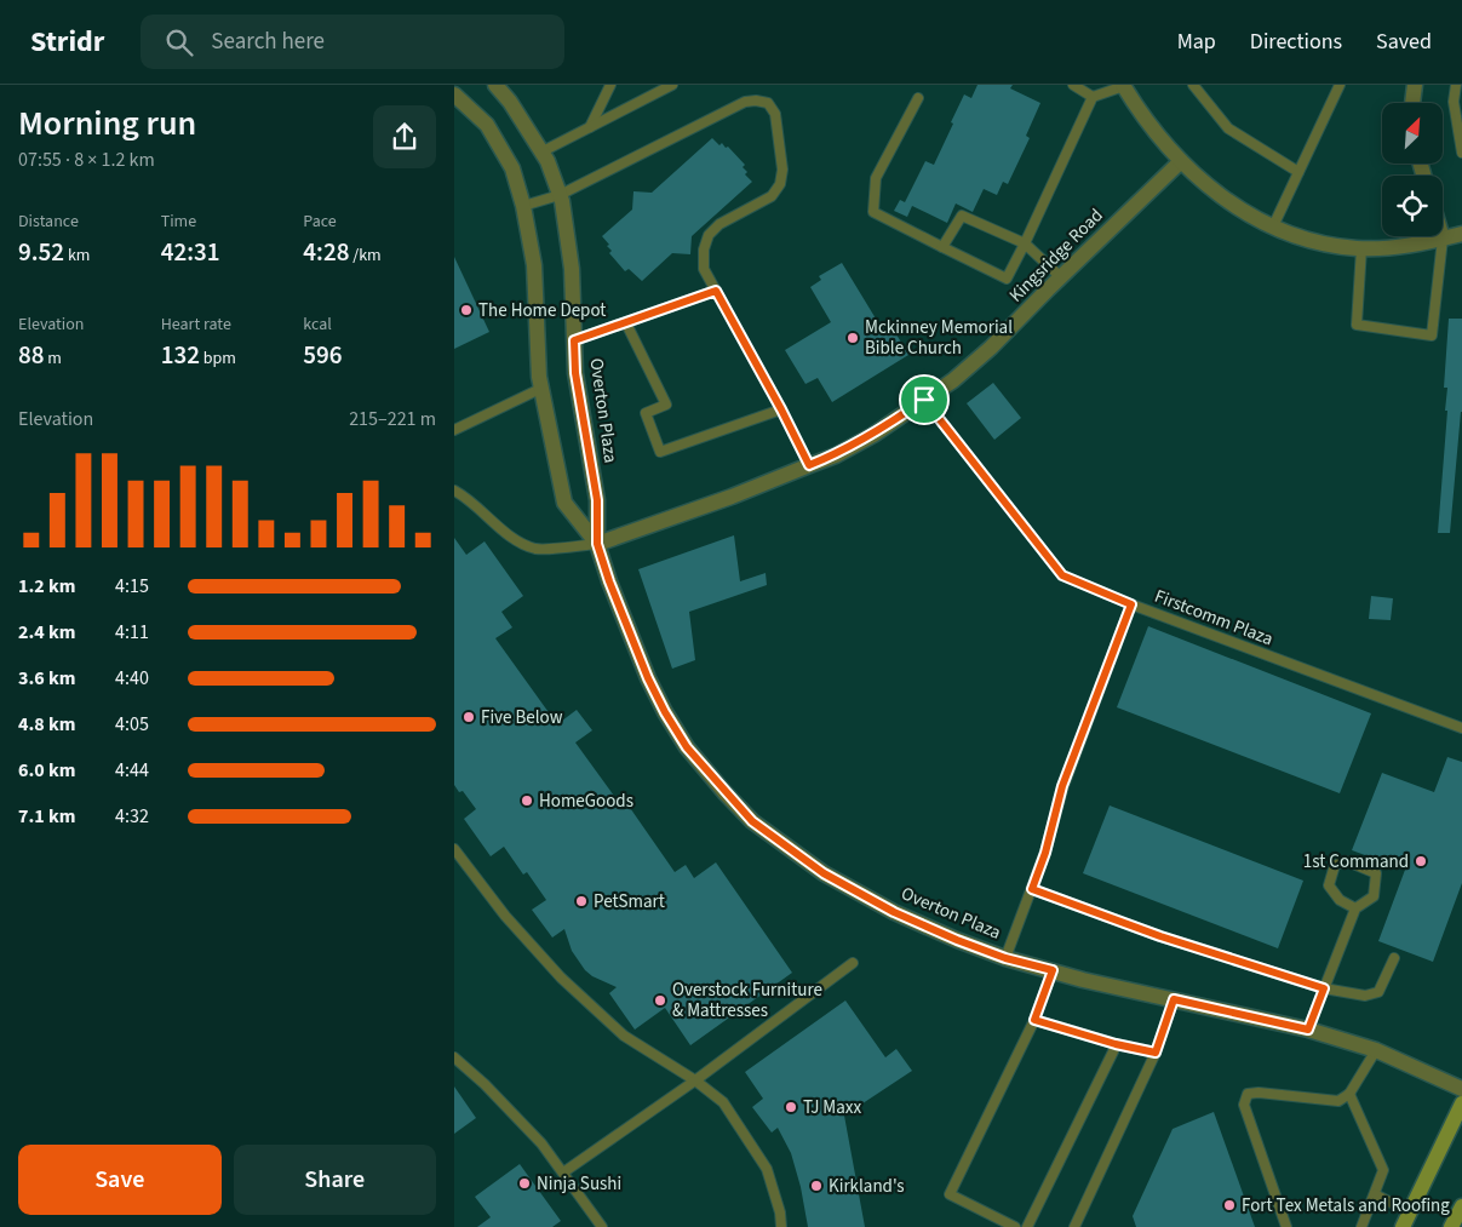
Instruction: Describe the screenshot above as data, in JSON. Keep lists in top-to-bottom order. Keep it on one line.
{"streets":{"street":["Kingsridge Road","Overton Plaza"],"lane":["Firstcomm Plaza"]},"crossings":[["Kingsridge Road","Overton Plaza"],["Kingsridge Road","Firstcomm Plaza"]],"places":["The Home Depot","Mckinney Memorial Bible Church","Five Below","HomeGoods","1st Command","PetSmart","Overstock Furniture & Mattresses","TJ Maxx","Ninja Sushi","Kirkland's","Fort Tex Metals and Roofing"],"north":"top right","page":{"header":"Stridr","search":"Search here","nav":["Map","Directions","Saved"],"heading":["Morning run","07:55 · 8 × 1.2 km"],"stats":[["Distance","9.52 km"],["Time","42:31"],["Pace","4:28 /km"],["Elevation","88 m"],["Heart rate","132 bpm"],["kcal","596"]],"chart":["Elevation","215–221 m"],"list":[{"name":"1.2 km","note":"4:15"},{"name":"2.4 km","note":"4:11"},{"name":"3.6 km","note":"4:40"},{"name":"4.8 km","note":"4:05"},{"name":"6.0 km","note":"4:44"},{"name":"7.1 km","note":"4:32"}],"buttons":["Save","Share"]}}
